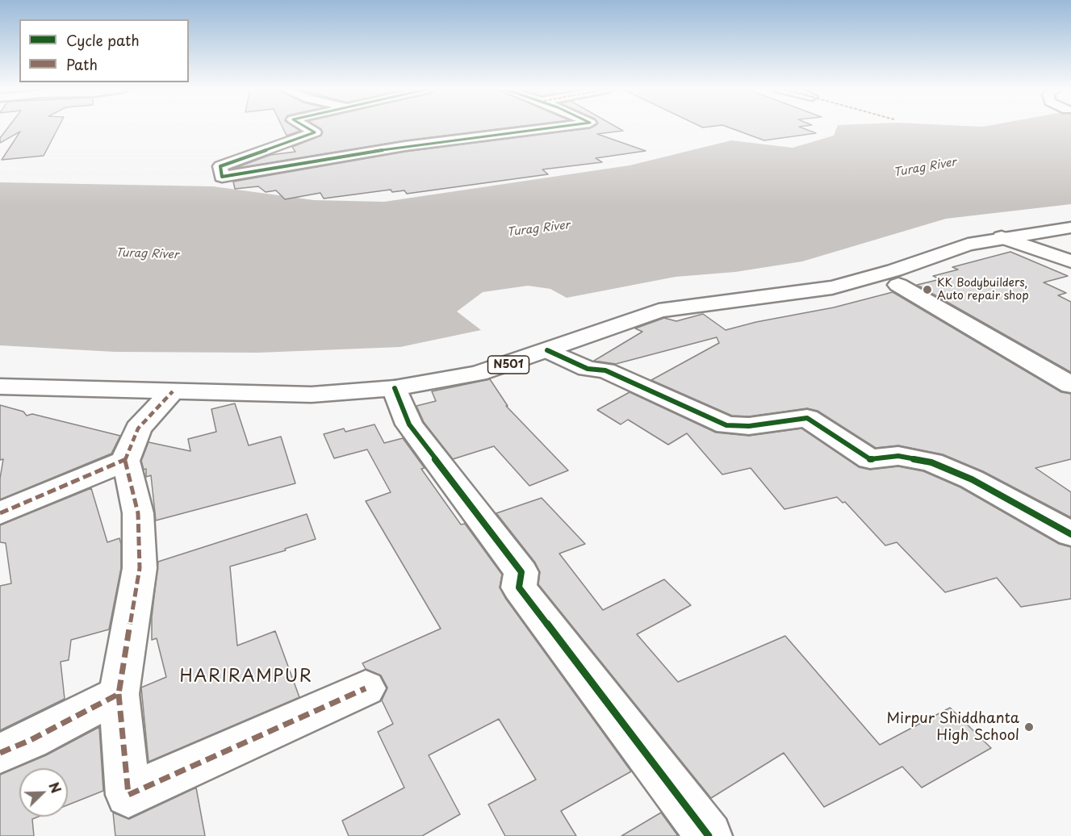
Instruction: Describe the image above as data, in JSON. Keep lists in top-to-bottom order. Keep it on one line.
{"streets":{"main road":["N501"]},"districts":["HARIRAMPUR"],"water":["Turag River"],"places":["KK Bodybuilders, Auto repair shop","Mirpur Shiddhanta High School"],"legend":["Cycle path","Path"],"north":"top right"}
